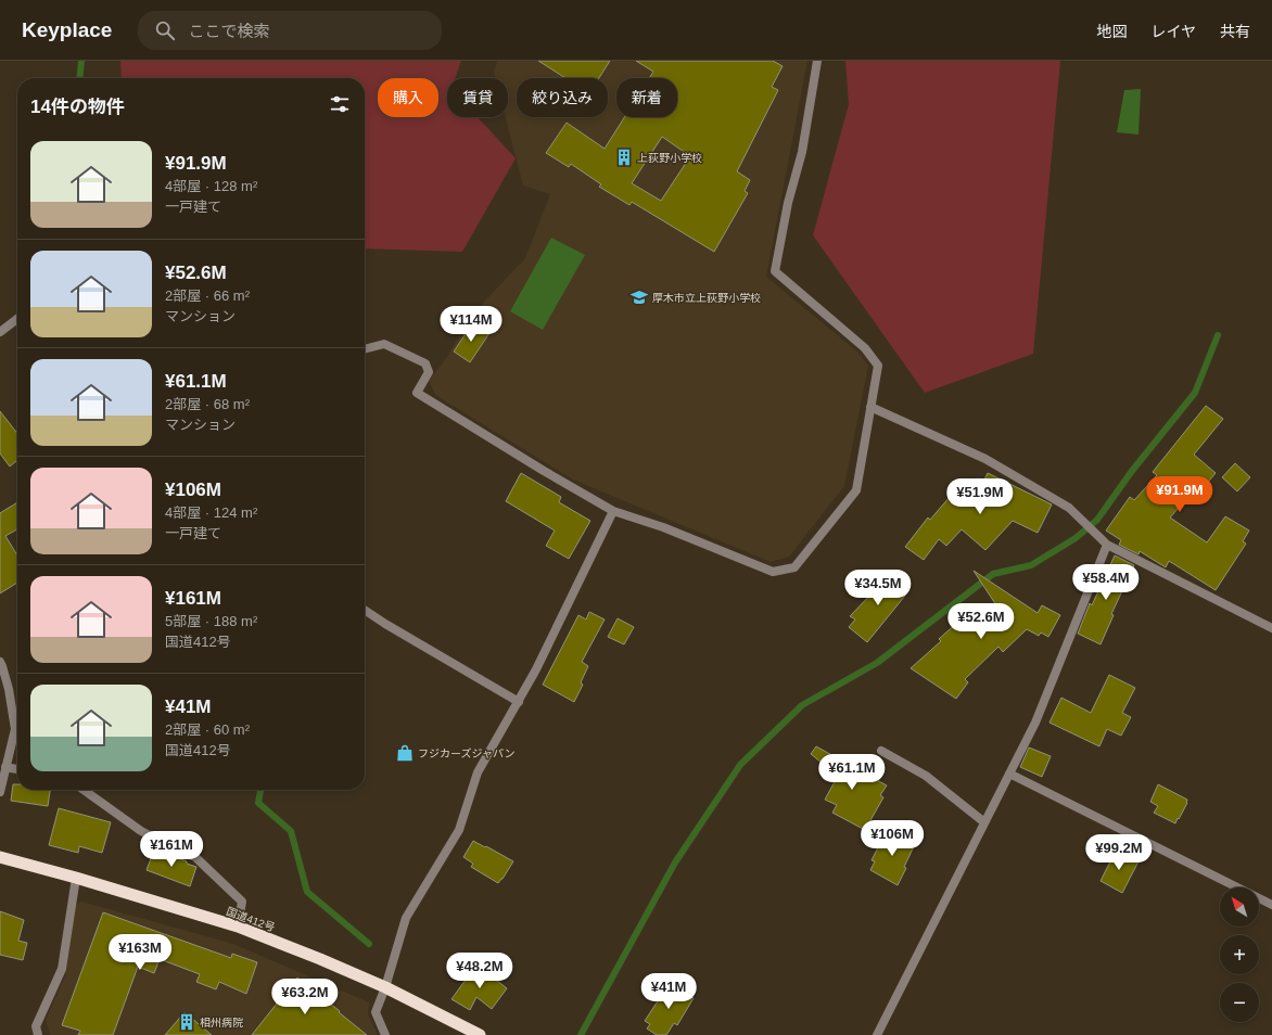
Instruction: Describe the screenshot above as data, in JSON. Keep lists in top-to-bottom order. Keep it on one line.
{"streets":{"highway":["国道412号"]},"places":{"building":["上荻野小学校","相州病院"],"school or university":["厚木市立上荻野小学校"],"shop":["フジカーズジャパン"]},"north":"top left","page":{"header":"Keyplace","search":"ここで検索","nav":["地図","レイヤ","共有"],"chip":["購入","賃貸","絞り込み","新着"],"heading":"14件の物件","list":[{"name":"¥91.9M","note":"4部屋 · 128 m² · 一戸建て"},{"name":"¥52.6M","note":"2部屋 · 66 m² · マンション"},{"name":"¥61.1M","note":"2部屋 · 68 m² · マンション"},{"name":"¥106M","note":"4部屋 · 124 m² · 一戸建て"},{"name":"¥161M","note":"5部屋 · 188 m² · 国道412号"},{"name":"¥41M","note":"2部屋 · 60 m² · 国道412号"}],"price":["¥114M","¥91.9M","¥51.9M","¥58.4M","¥34.5M","¥52.6M","¥61.1M","¥106M","¥161M","¥99.2M","¥163M","¥48.2M","¥41M","¥63.2M"],"map_buttons":["+","−"]}}
